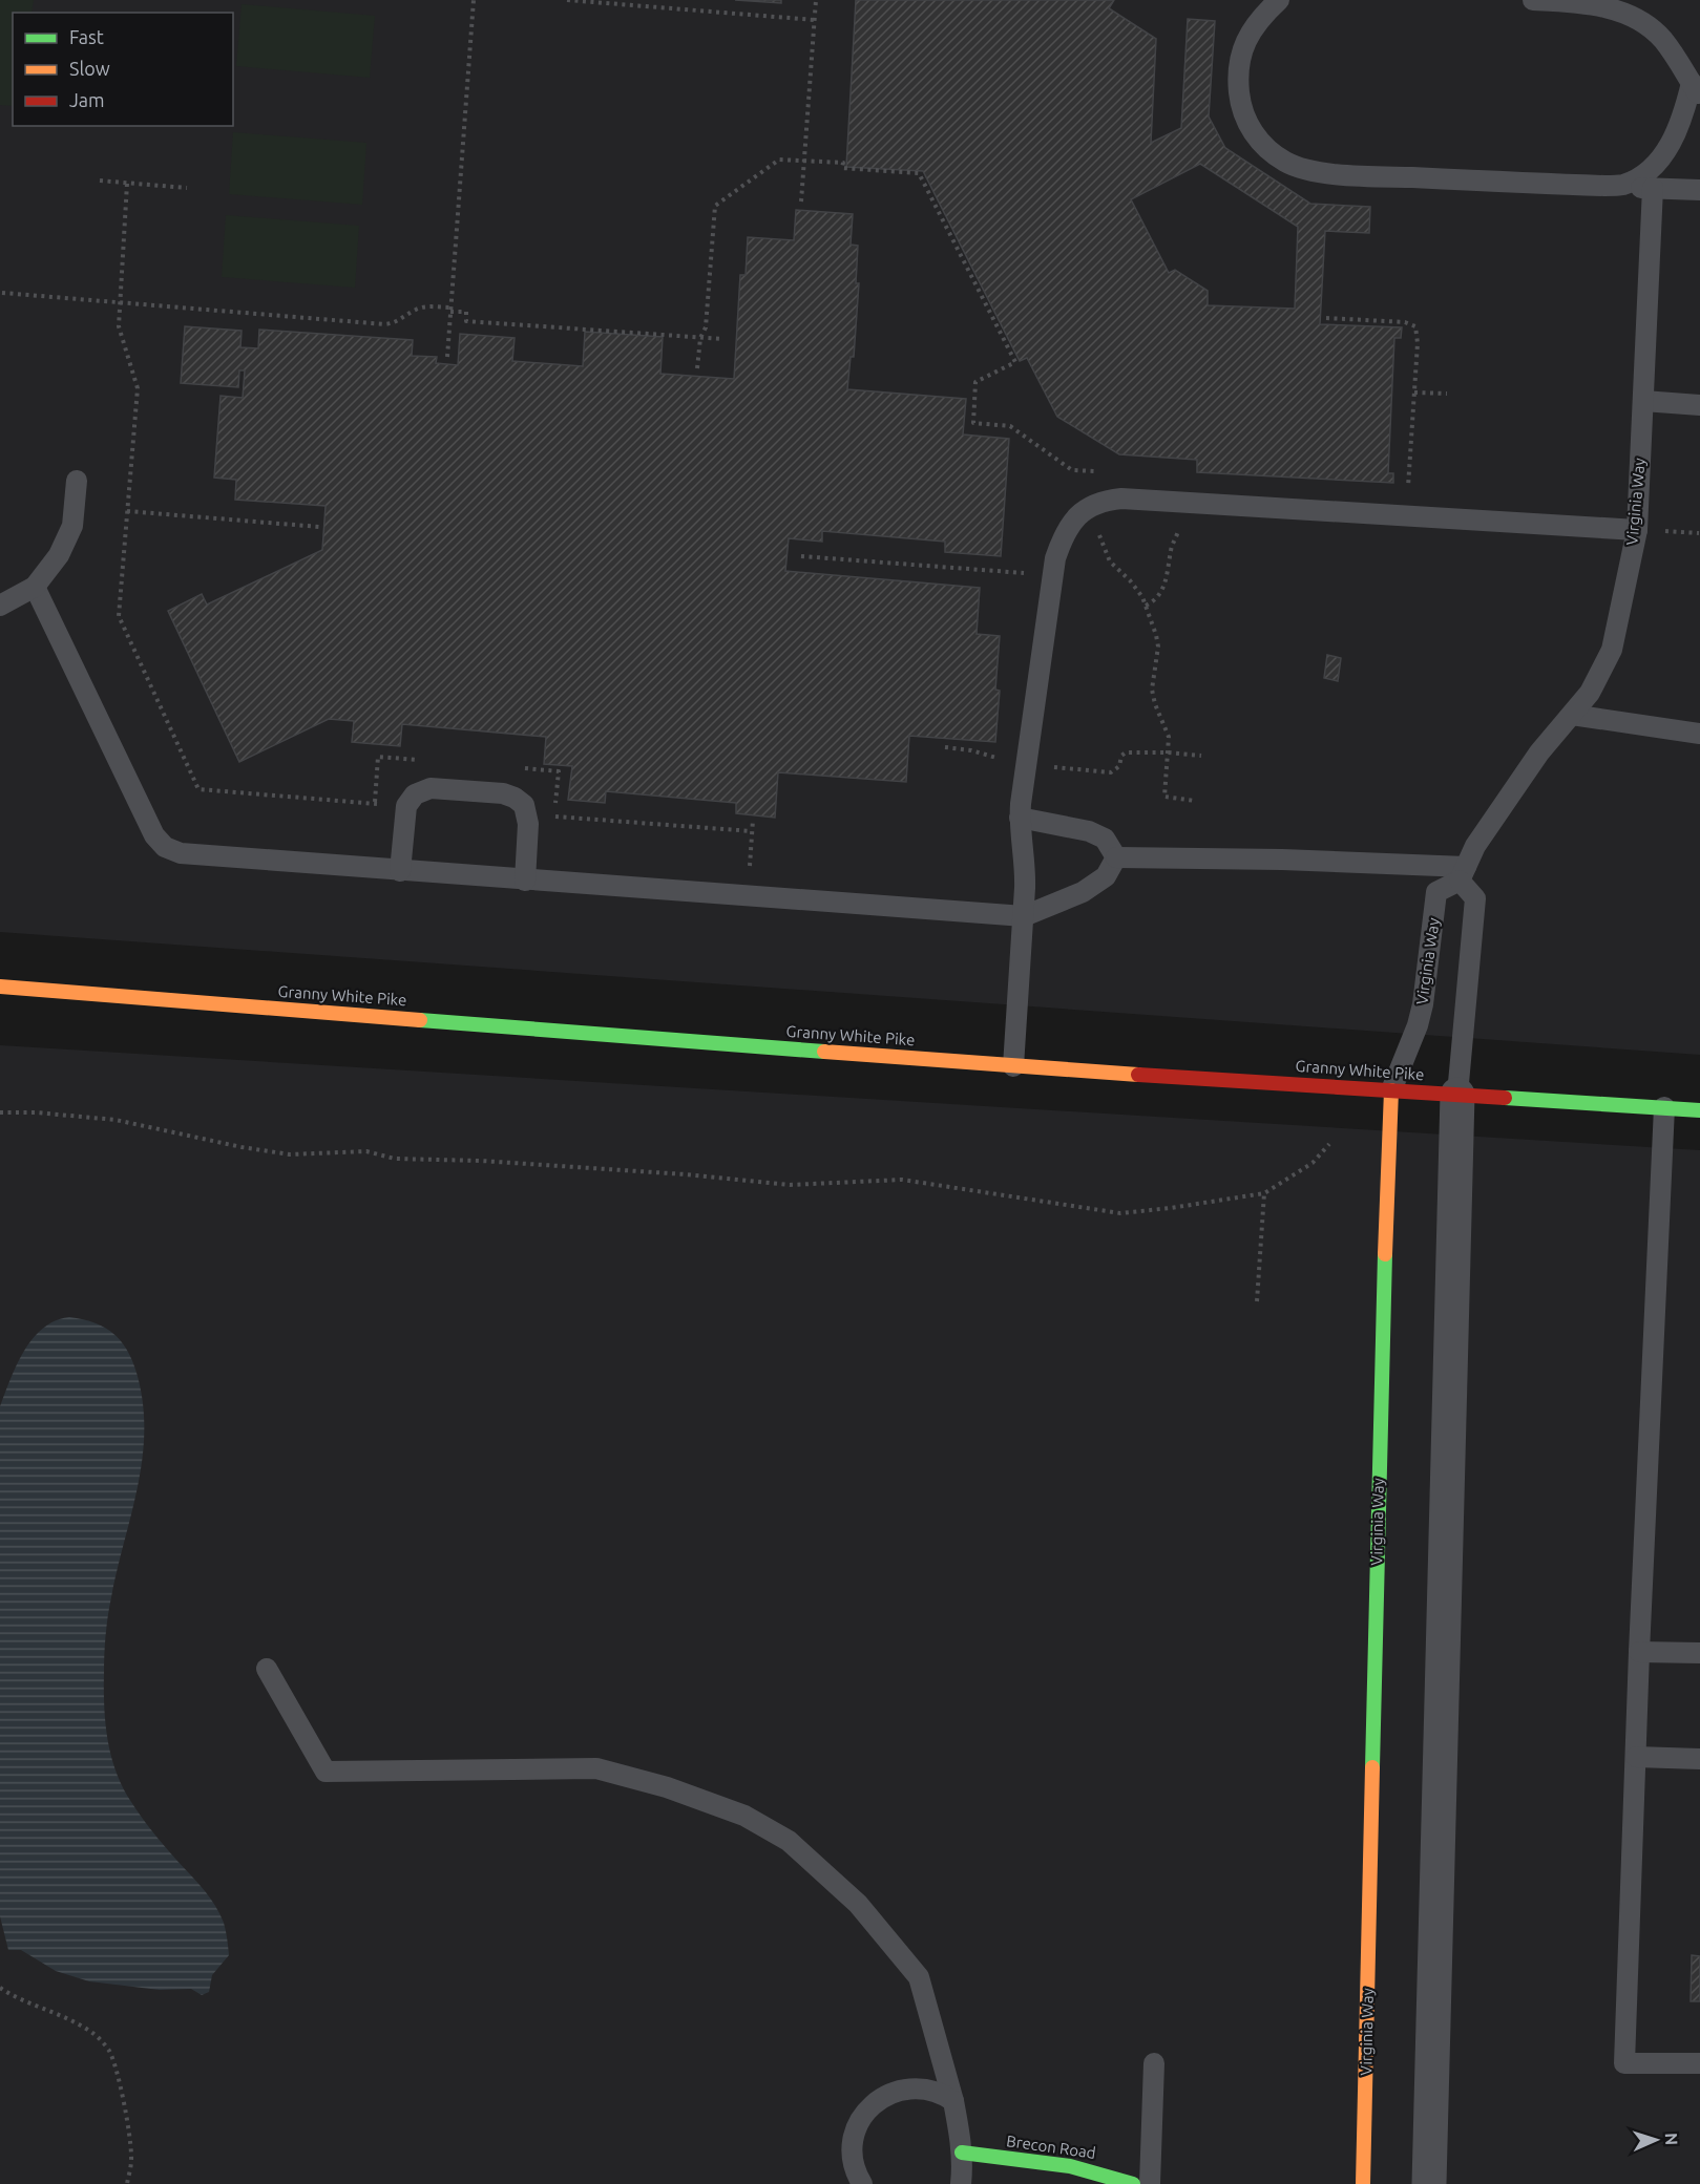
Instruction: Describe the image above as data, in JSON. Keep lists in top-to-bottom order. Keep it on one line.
{"streets":{"main road":["Virginia Way","Granny White Pike","Brecon Road"]},"crossings":[["Virginia Way","Granny White Pike"]],"legend":["Fast","Slow","Jam"],"north":"right"}
